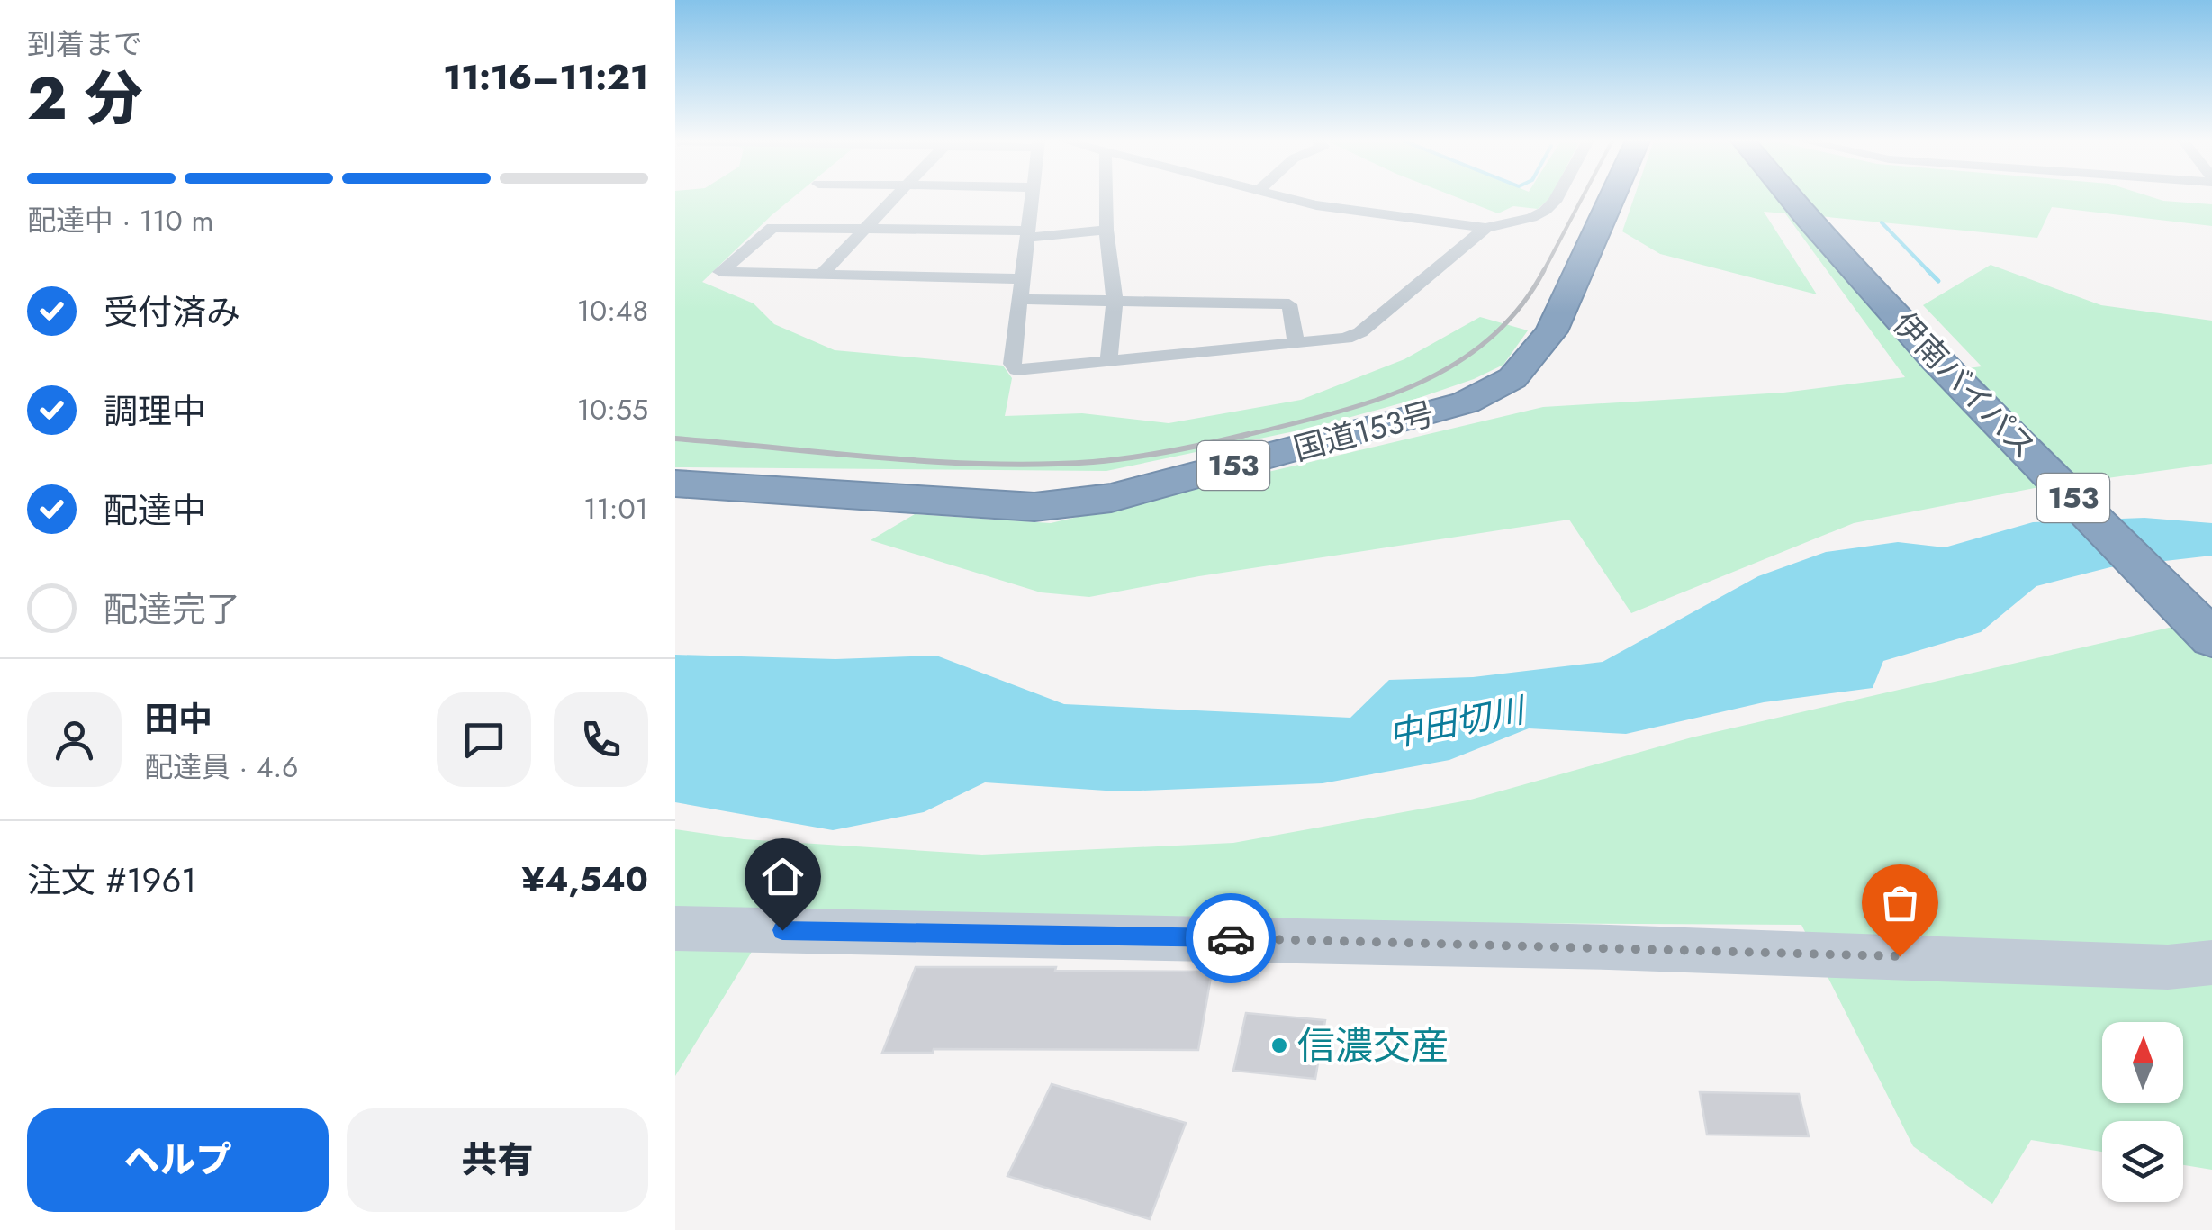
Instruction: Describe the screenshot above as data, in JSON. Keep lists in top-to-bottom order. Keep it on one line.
{"streets":{"highway":["伊南バイパス","国道153号","153"]},"water":["中田切川"],"places":["信濃交産"],"north":"top","page":{"heading":["2 分","到着まで","11:16–11:21"],"panel":["田中","配達員 · 4.6","注文 #1961","¥4,540"],"bar":"配達中 · 110 m","list":[["受付済み","10:48"],["調理中","10:55"],["配達中","11:01"],"配達完了"],"buttons":["ヘルプ","共有"]}}
